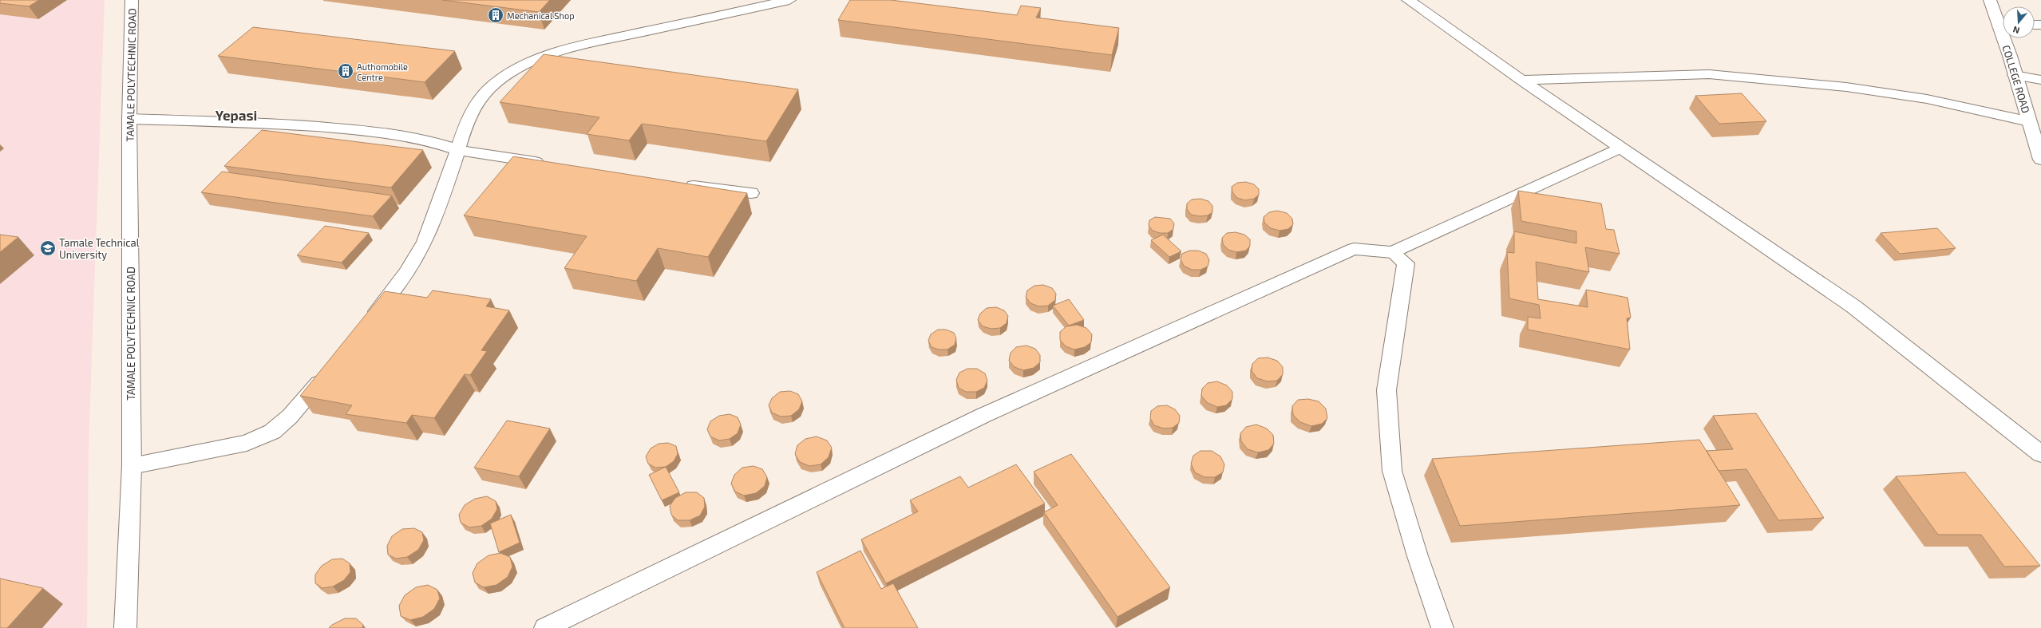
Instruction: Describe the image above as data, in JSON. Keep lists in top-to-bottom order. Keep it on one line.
{"streets":{"street":["TAMALE POLYTECHNIC ROAD","COLLEGE ROAD"]},"districts":["Yepasi"],"places":{"building":["Mechanical Shop","Authomobile Centre"],"school or university":["Tamale Technical University"]},"north":"bottom"}
